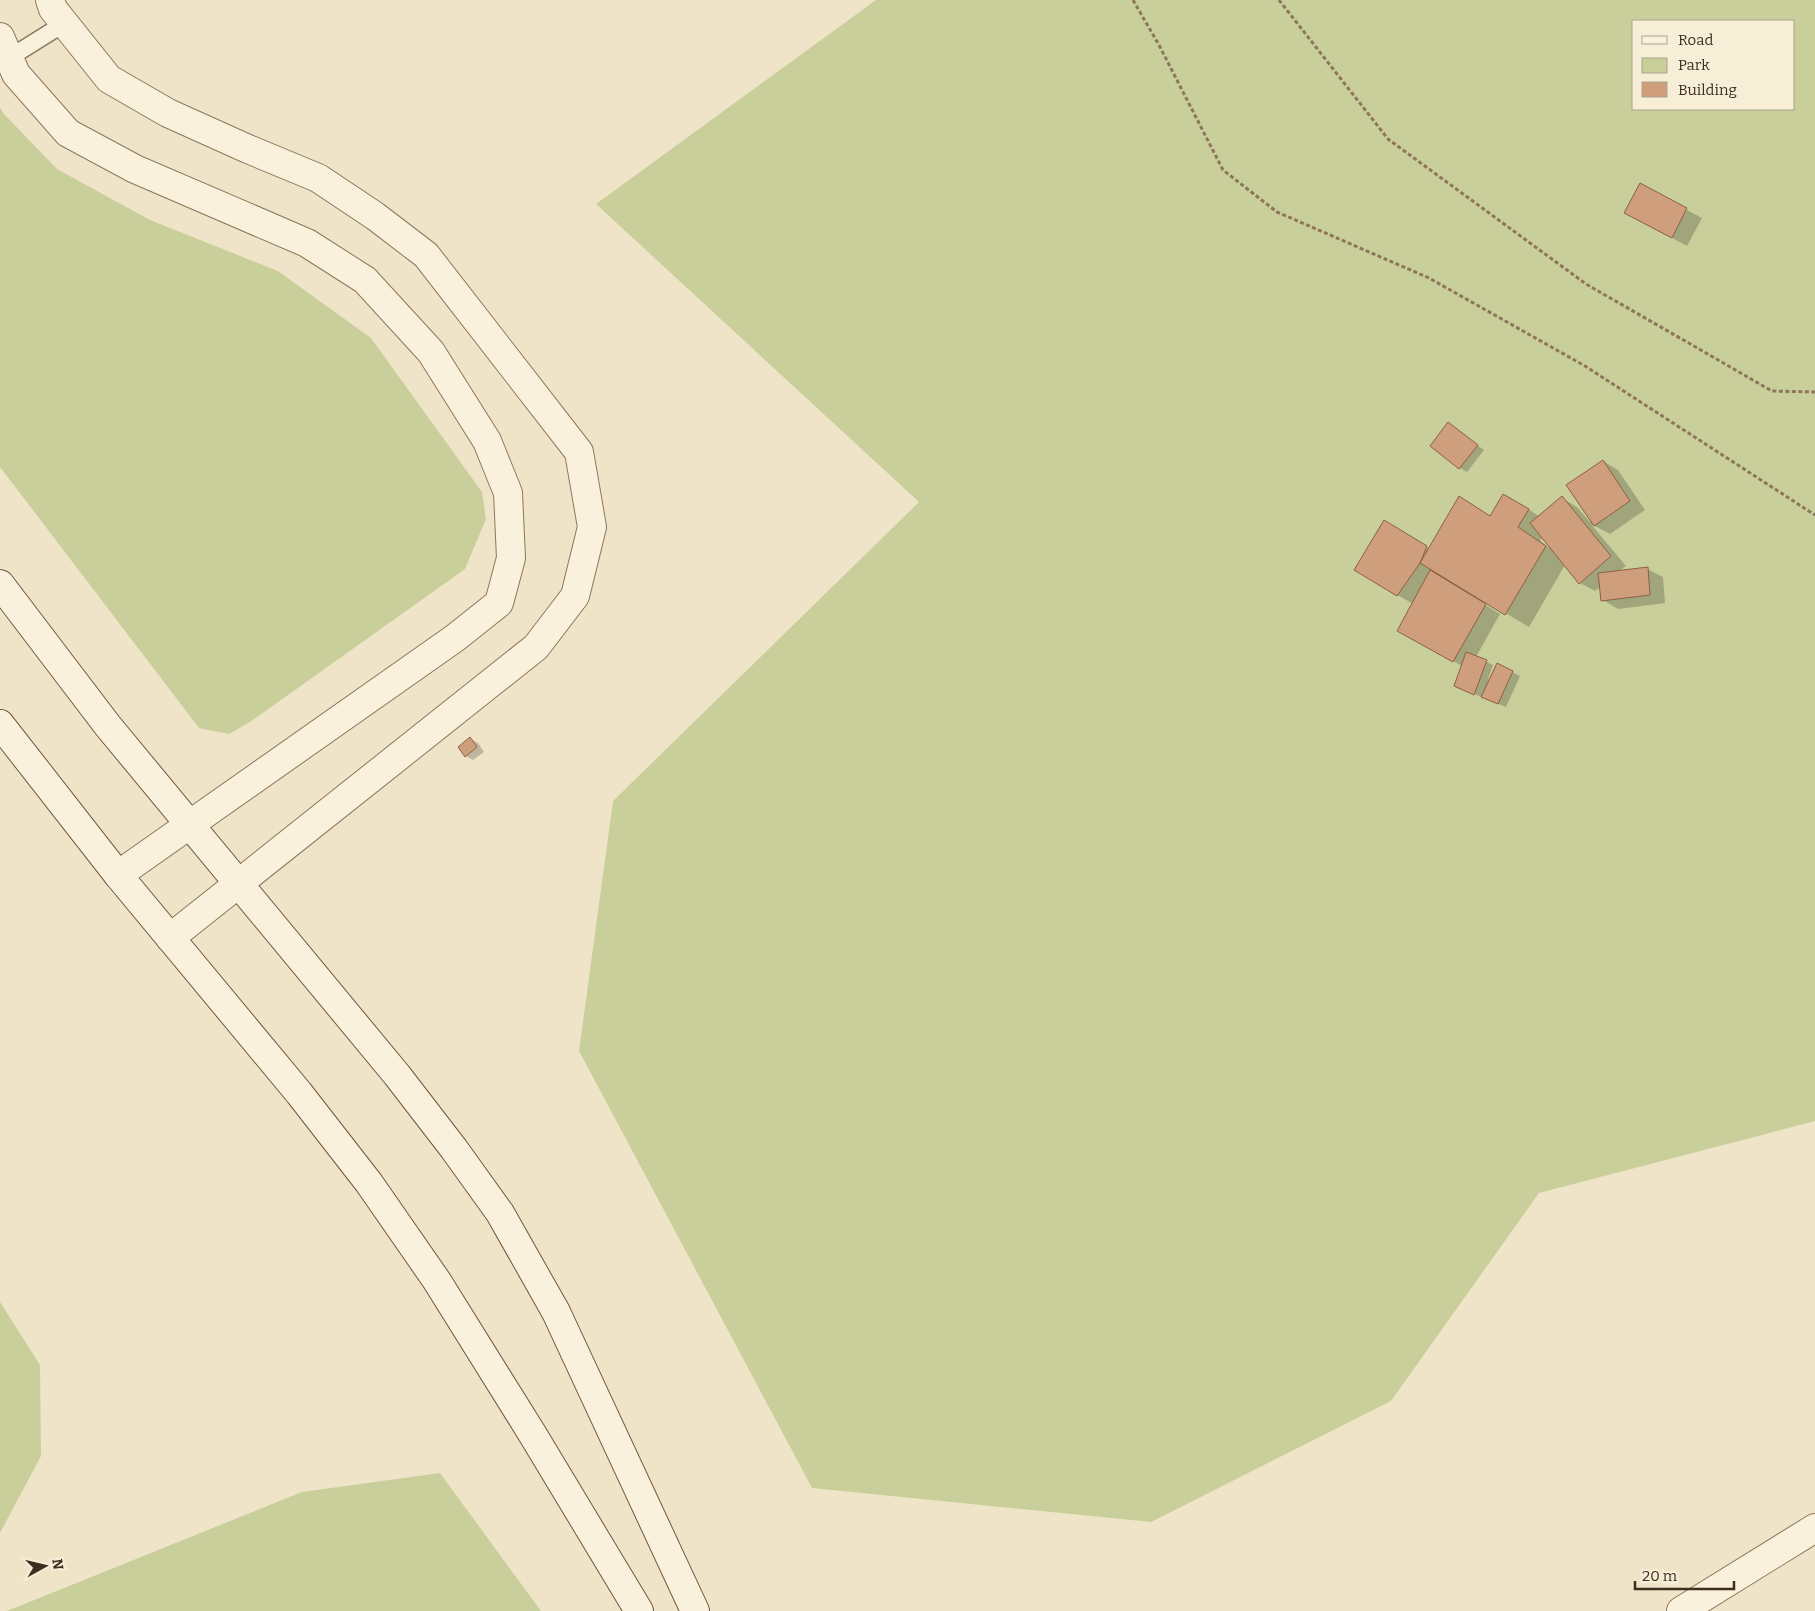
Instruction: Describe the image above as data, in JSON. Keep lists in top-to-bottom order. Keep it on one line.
{"legend":["Road","Park","Building"],"scale_bar":"20 m","north":"right"}
